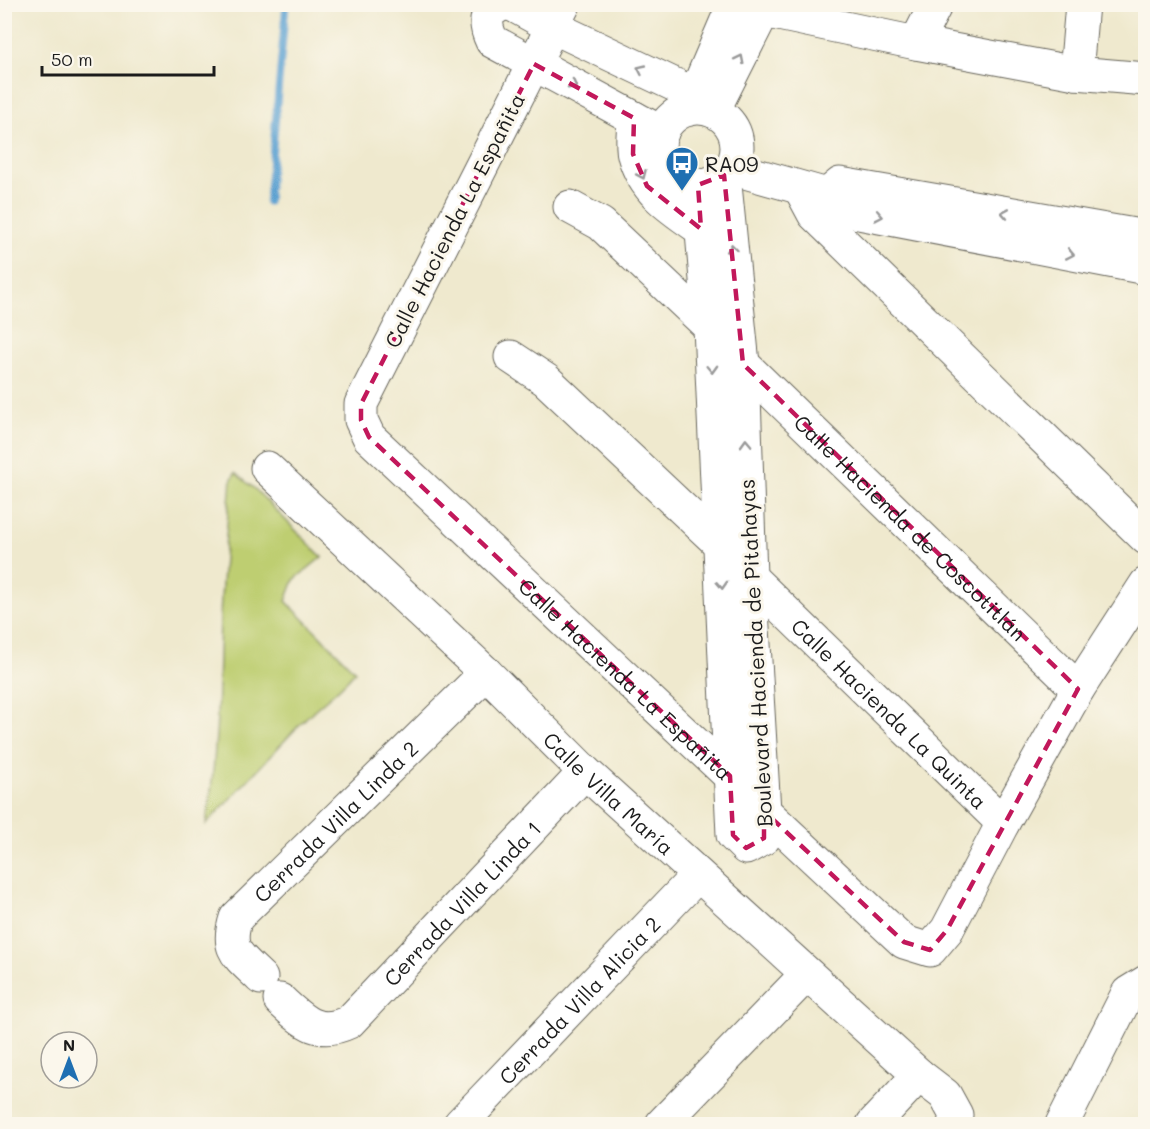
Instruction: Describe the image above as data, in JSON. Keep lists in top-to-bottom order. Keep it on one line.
{"streets":{"street":["Calle Hacienda La Españita","Calle Hacienda de Coscotitlán","Boulevard Hacienda de Pitahayas","Calle Hacienda La Quinta","Calle Villa María","Cerrada Villa Linda 2","Cerrada Villa Linda 1","Cerrada Villa Alicia 2"]},"crossings":[["Calle Hacienda La Españita","Calle Hacienda de Coscotitlán"],["Calle Hacienda La Españita","Boulevard Hacienda de Pitahayas"],["Calle Hacienda La Españita","Calle Hacienda La Quinta"],["Calle Hacienda de Coscotitlán","Boulevard Hacienda de Pitahayas"],["Boulevard Hacienda de Pitahayas","Calle Hacienda La Quinta"],["Calle Villa María","Cerrada Villa Linda 2"],["Calle Villa María","Cerrada Villa Linda 1"],["Calle Villa María","Cerrada Villa Alicia 2"],["Cerrada Villa Linda 2","Cerrada Villa Linda 1"]],"places":{"bus stop":["RA09"]},"scale_bar":"50 m","north":"top"}
